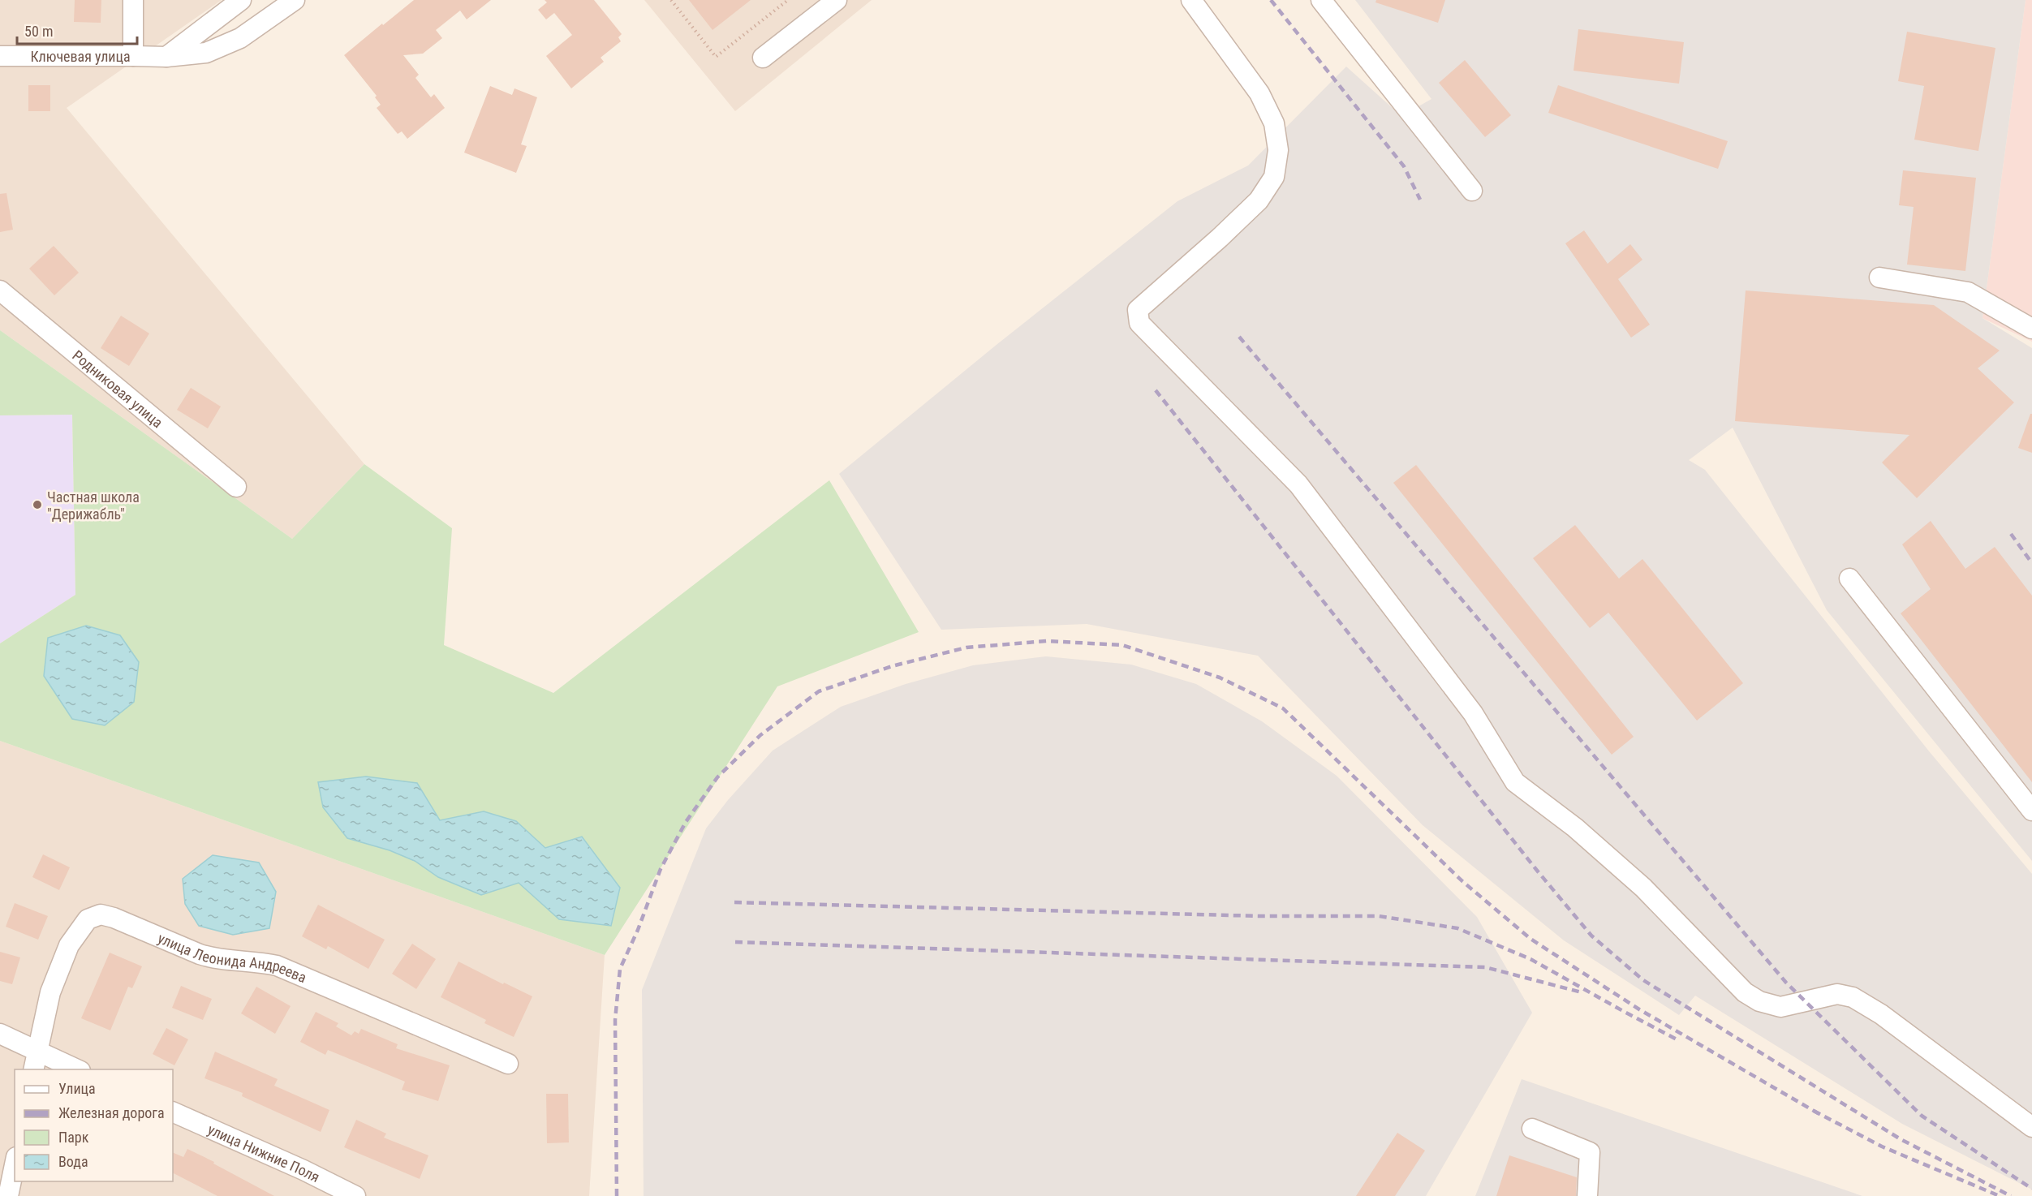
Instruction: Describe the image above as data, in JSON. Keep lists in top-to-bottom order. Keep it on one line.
{"streets":{"street":["Ключевая улица","Родниковая улица","улица Леонида Андреева","улица Нижние Поля"]},"places":["Частная школа \"Дерижабль\""],"legend":["Улица","Железная дорога","Парк","Вода"],"scale_bar":"50 m"}
